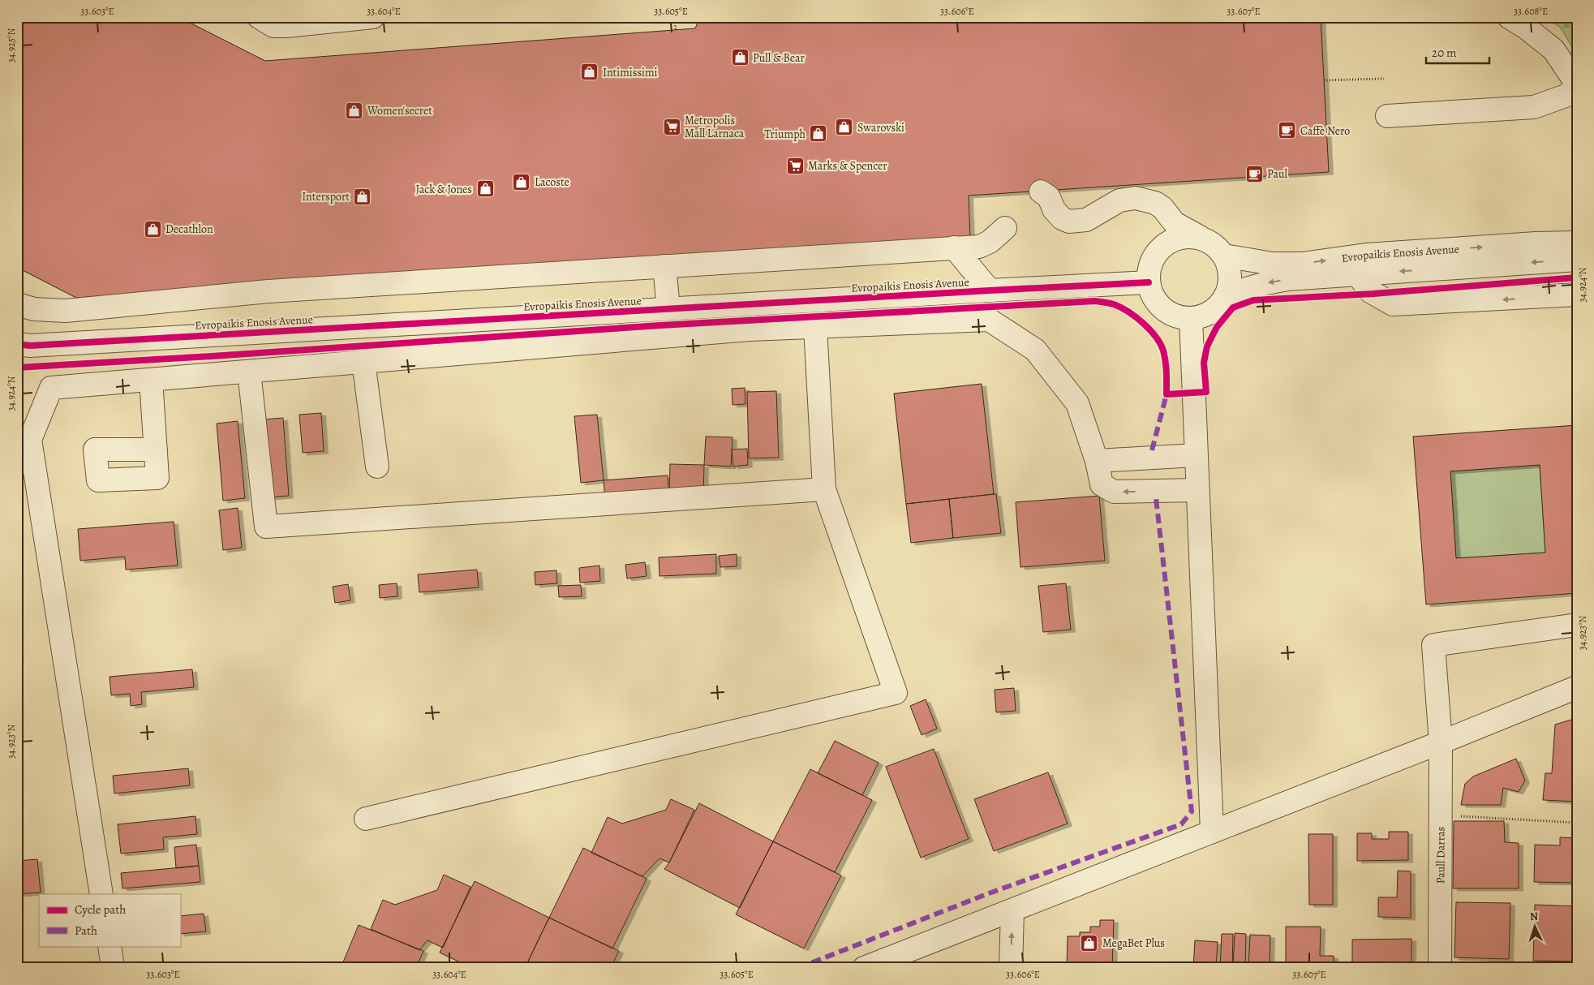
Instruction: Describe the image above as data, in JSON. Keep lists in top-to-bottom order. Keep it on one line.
{"streets":{"street":["Evropaikis Enosis Avenue","Paull Darras"]},"places":{"shop":["Pull & Bear","Intimissimi","Women'secret","Swarovski","Triumph","Lacoste","Jack & Jones","Intersport","Decathlon","MegaBet Plus"],"supermarket":["Metropolis Mall Larnaca","Marks & Spencer"],"cafe":["Caffè Nero","Paul"]},"legend":["Cycle path","Path"],"scale_bar":"20 m","north":"top","coordinates":["33.603°E","33.604°E","33.605°E","33.606°E","33.607°E","33.608°E","34.925°N","34.924°N","34.923°N"]}
